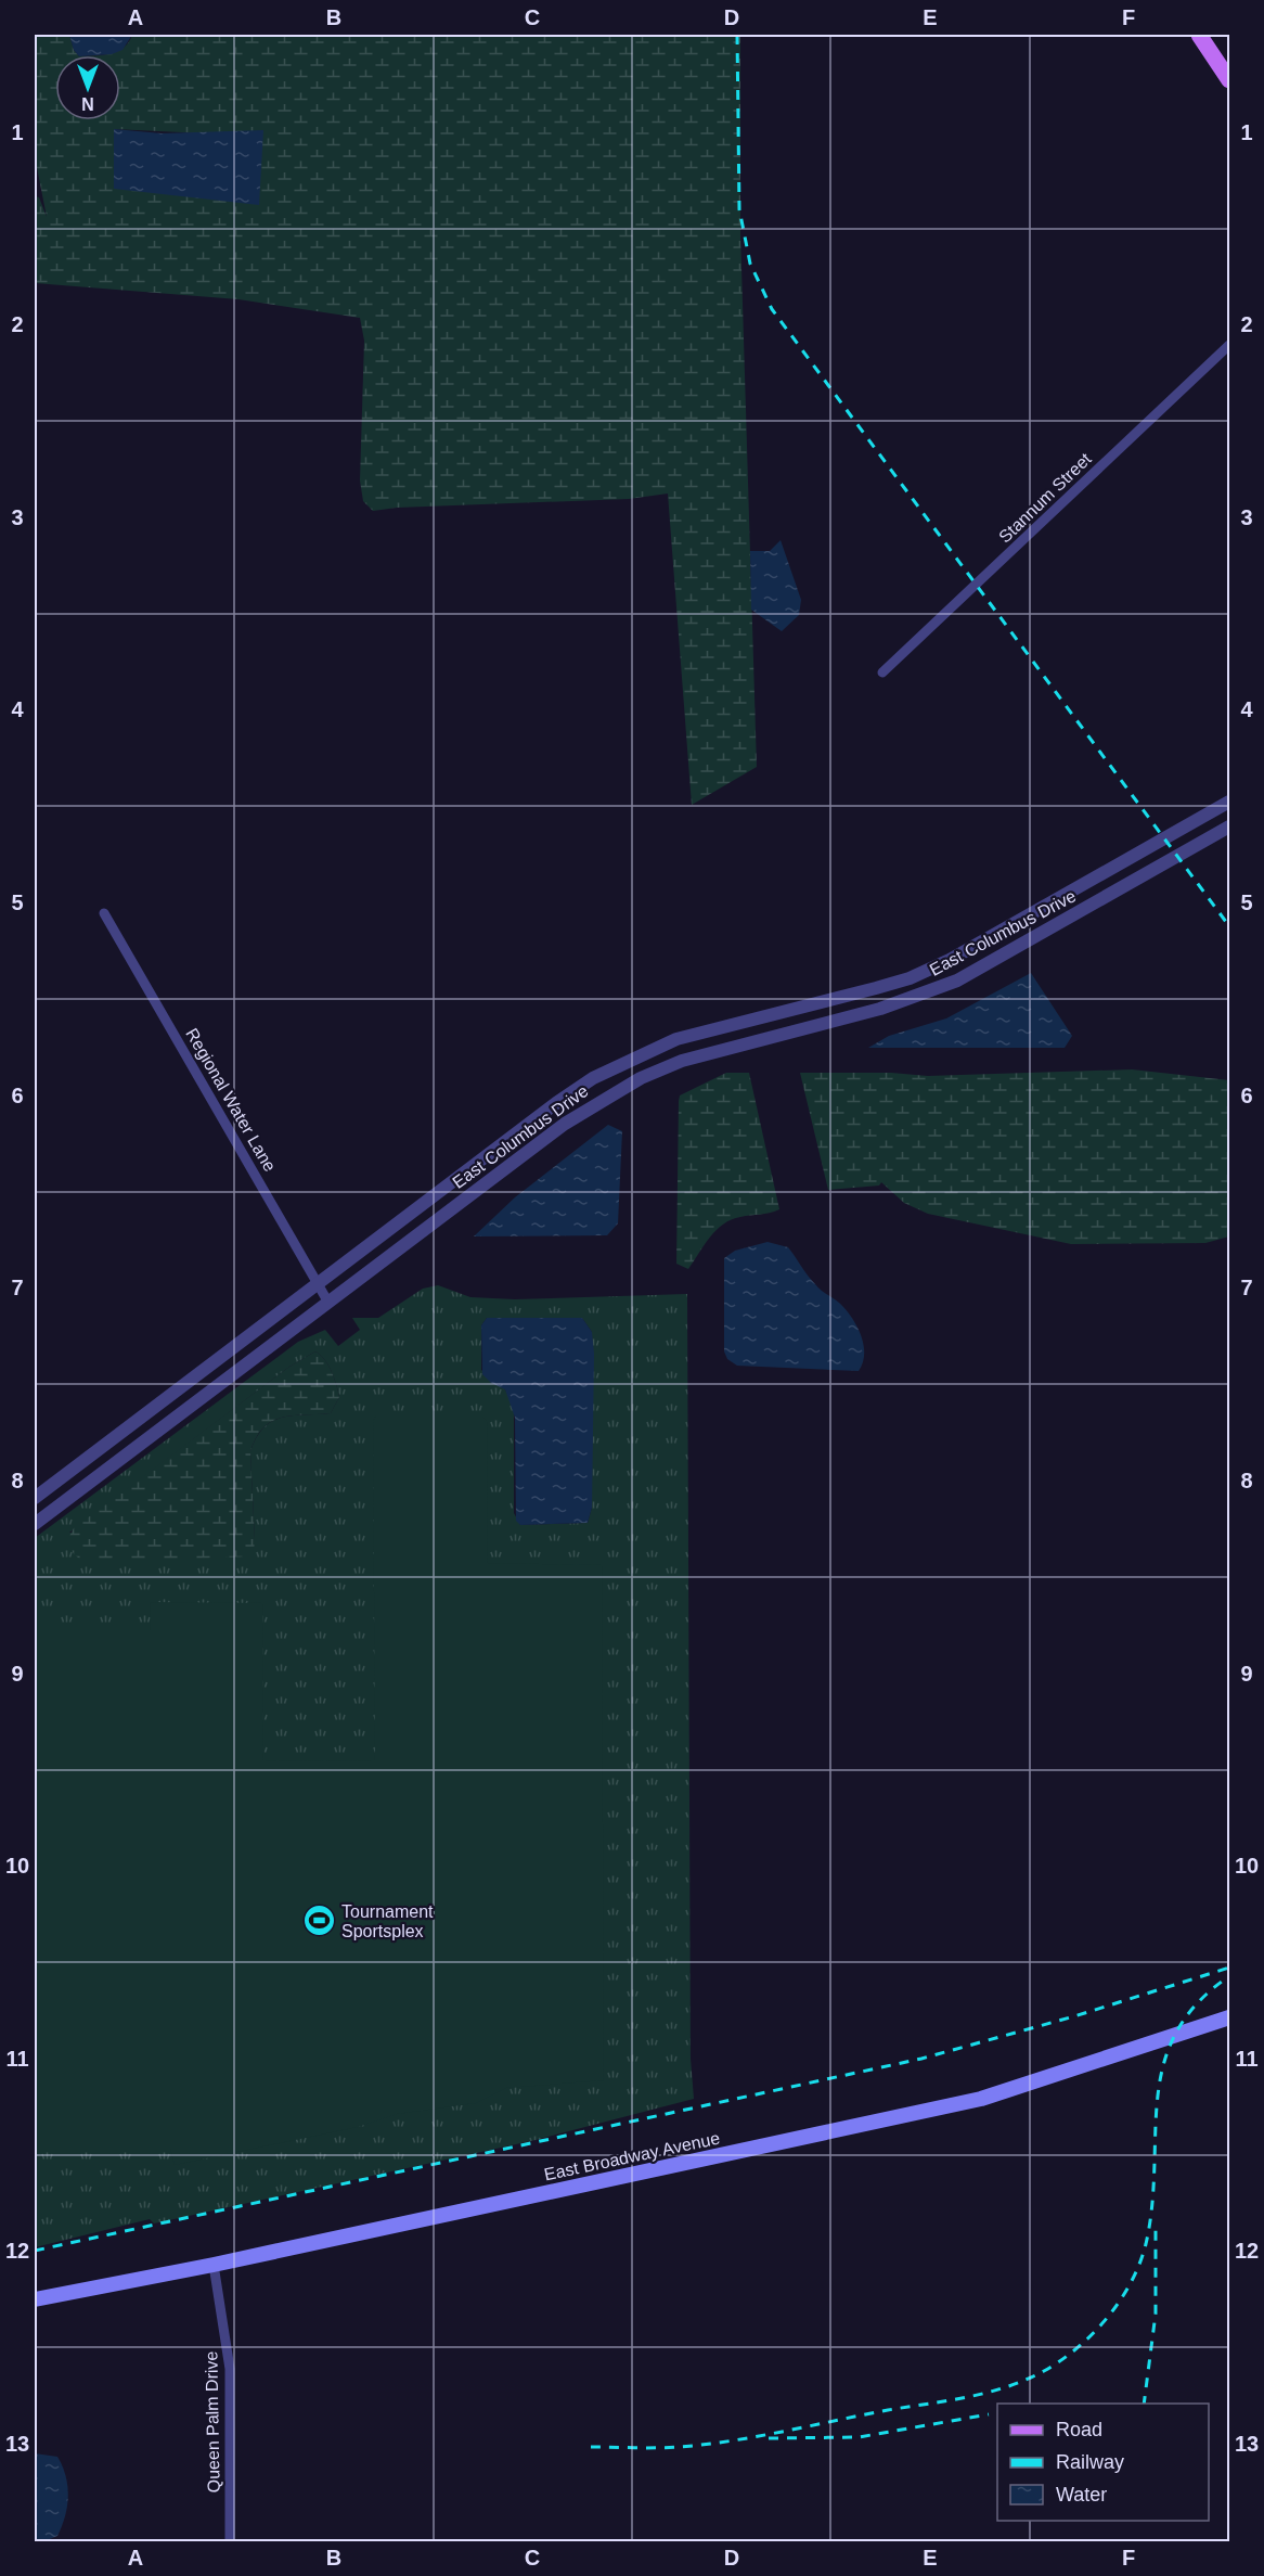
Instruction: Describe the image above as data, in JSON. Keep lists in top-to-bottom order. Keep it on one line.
{"streets":{"main road":["East Broadway Avenue"],"street":["Stannum Street","East Columbus Drive","Regional Water Lane","Queen Palm Drive"]},"crossings":[["East Columbus Drive","Regional Water Lane"],["East Broadway Avenue","Queen Palm Drive"]],"places":{"sports":["Tournament Sportsplex"]},"legend":["Road","Railway","Water"],"north":"bottom","grid":{"columns":["A","B","C","D","E","F"],"rows":["1","2","3","4","5","6","7","8","9","10","11","12","13"]}}
